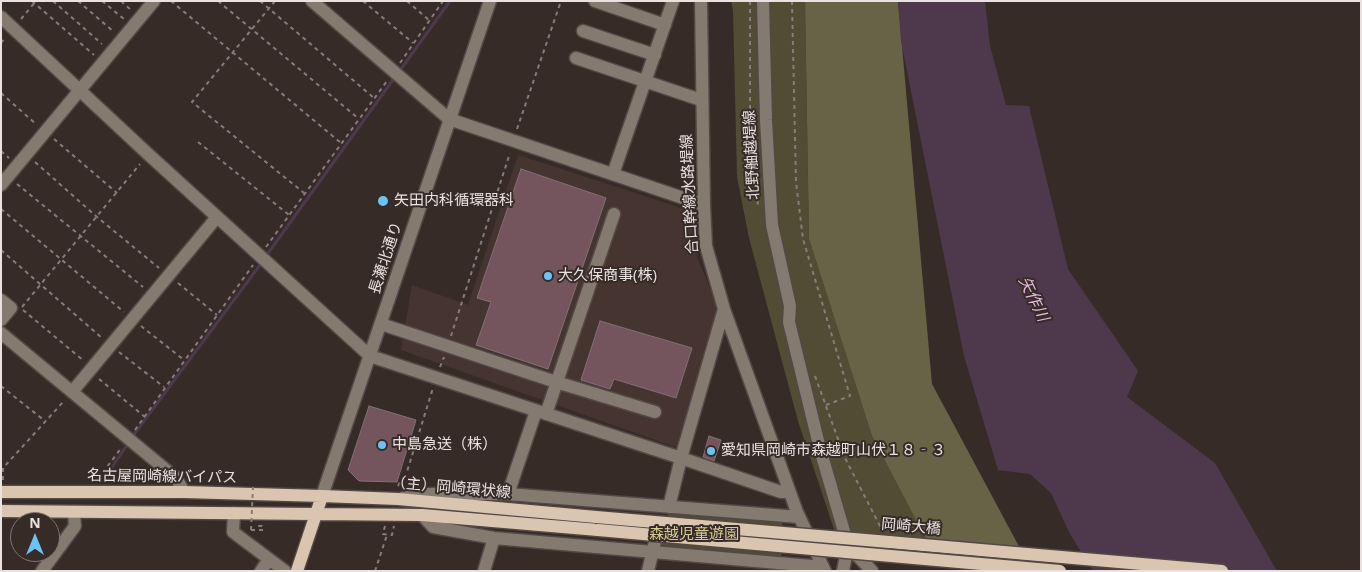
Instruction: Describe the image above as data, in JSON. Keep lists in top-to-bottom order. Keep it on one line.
{"streets":{"main road":["名古屋岡崎線バイパス","（主）岡崎環状線","岡崎大橋"],"street":["北野舳越堤線","合口幹線水路堤線","長瀬北通り"]},"crossings":[["長瀬北通り","名古屋岡崎線バイパス"],["長瀬北通り","（主）岡崎環状線"],["名古屋岡崎線バイパス","（主）岡崎環状線"],["（主）岡崎環状線","岡崎大橋"]],"water":["矢作川"],"parks":["森越児童遊園"],"places":["矢田内科循環器科","大久保商事(株)","中島急送（株）","愛知県岡崎市森越町山伏１８‐３"],"north":"top"}
